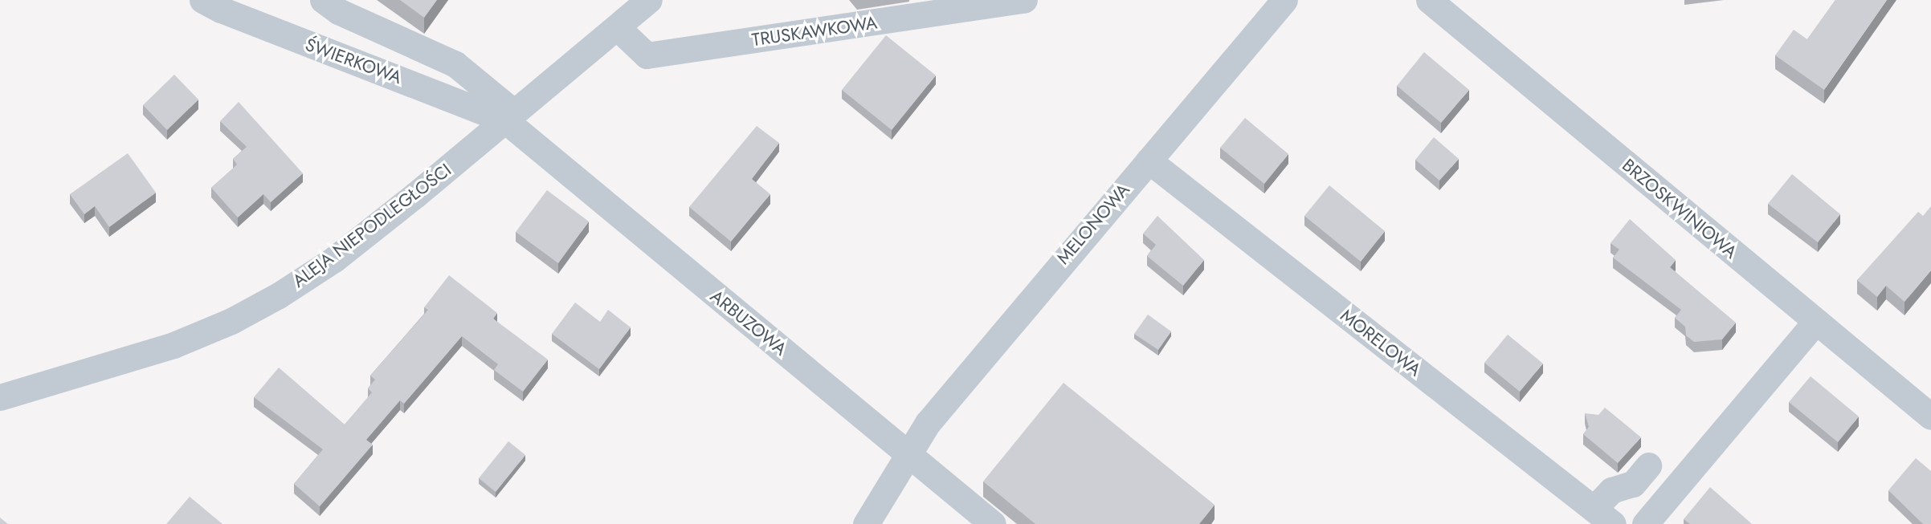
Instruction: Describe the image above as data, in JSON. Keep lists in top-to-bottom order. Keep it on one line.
{"streets":{"street":["TRUSKAWKOWA","ŚWIERKOWA","BRZOSKWINIOWA","MELONOWA","ALEJA NIEPODLEGŁOŚCI","ARBUZOWA","MORELOWA"]},"crossings":[["TRUSKAWKOWA","ALEJA NIEPODLEGŁOŚCI"],["ŚWIERKOWA","ALEJA NIEPODLEGŁOŚCI"],["ŚWIERKOWA","ARBUZOWA"],["MELONOWA","ARBUZOWA"],["MELONOWA","MORELOWA"],["ALEJA NIEPODLEGŁOŚCI","ARBUZOWA"]]}
